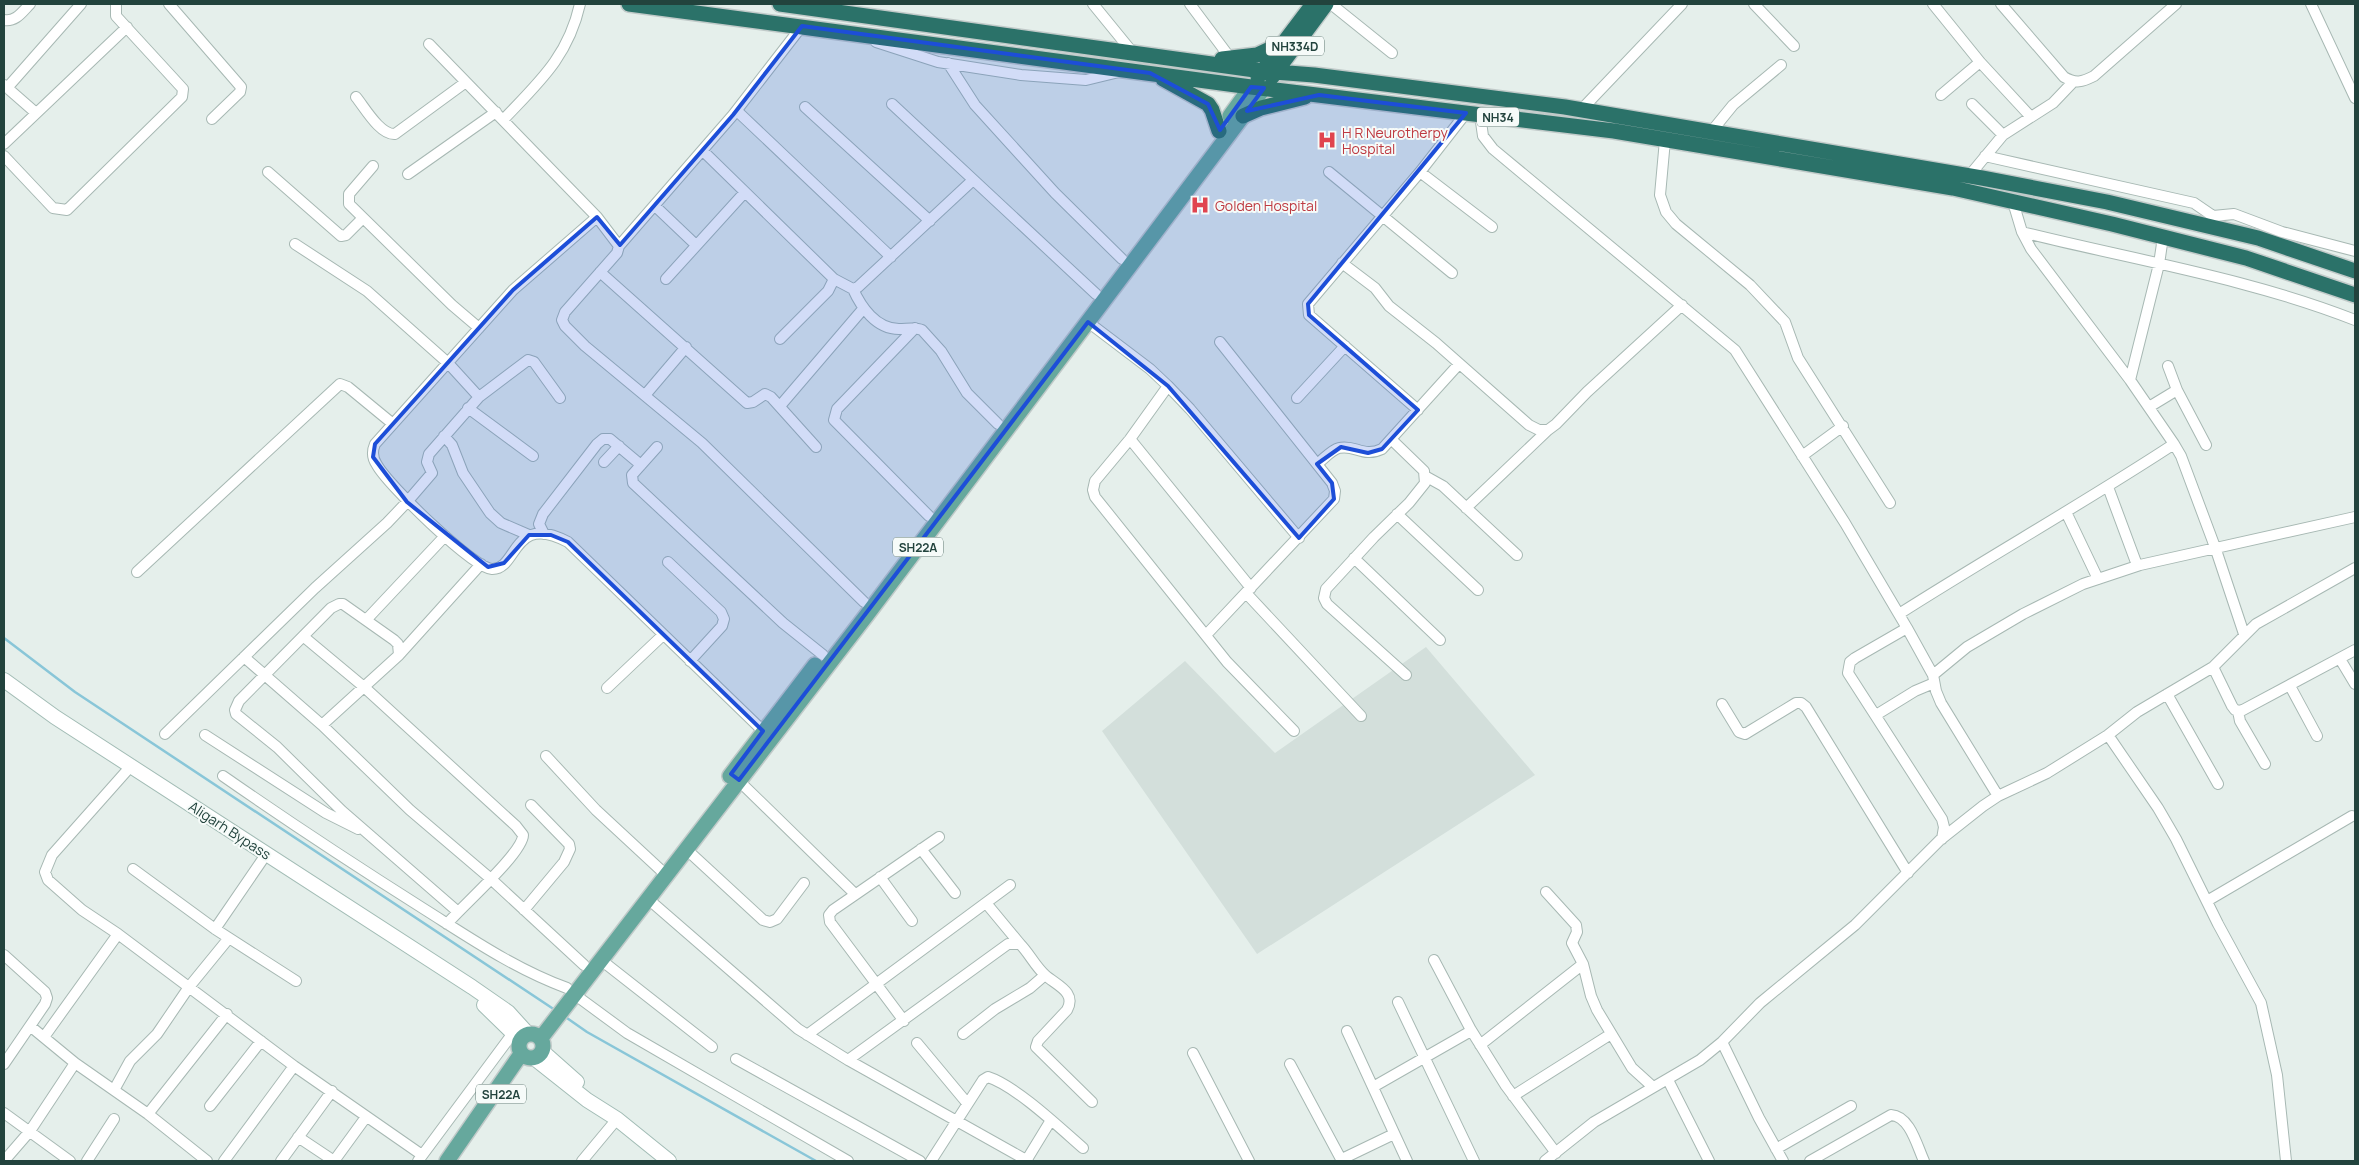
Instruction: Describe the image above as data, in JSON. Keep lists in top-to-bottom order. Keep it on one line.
{"streets":{"highway":["NH334D","NH34"],"main road":["SH22A","Aligarh Bypass"]},"crossings":[["NH334D","NH34"],["NH334D","SH22A"],["NH34","SH22A"],["SH22A","Aligarh Bypass"]],"places":{"hospital":["H R Neurotherpy Hospital","Golden Hospital"]}}
